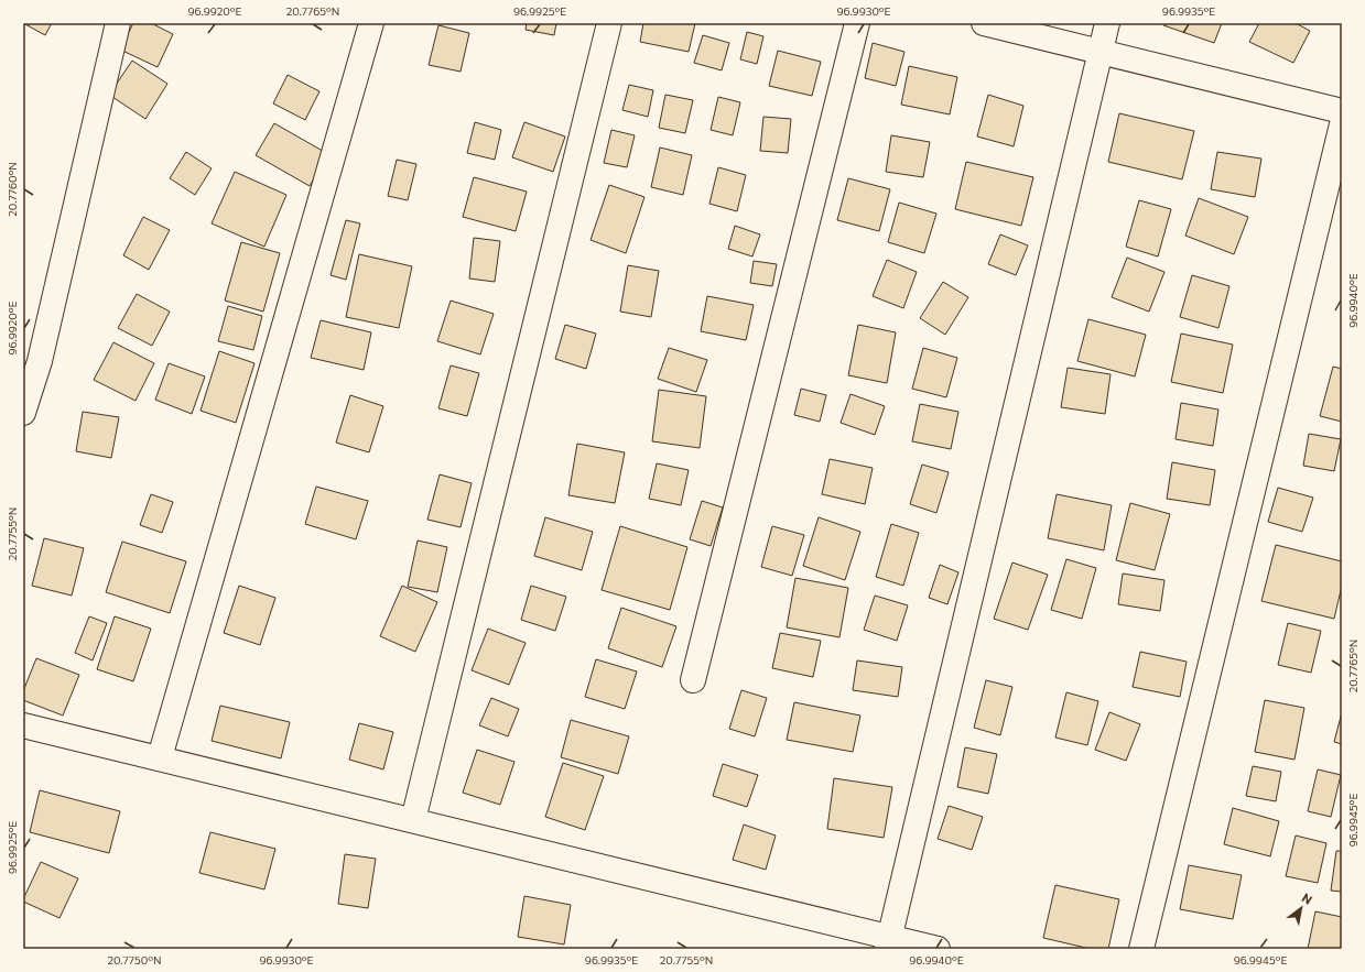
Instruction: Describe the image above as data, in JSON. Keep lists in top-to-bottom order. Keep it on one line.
{"north":"top right","coordinates":["96.9920°E","20.7765°N","96.9925°E","96.9930°E","96.9935°E","20.7760°N","96.9940°E","20.7755°N","96.9945°E","20.7750°N"]}
